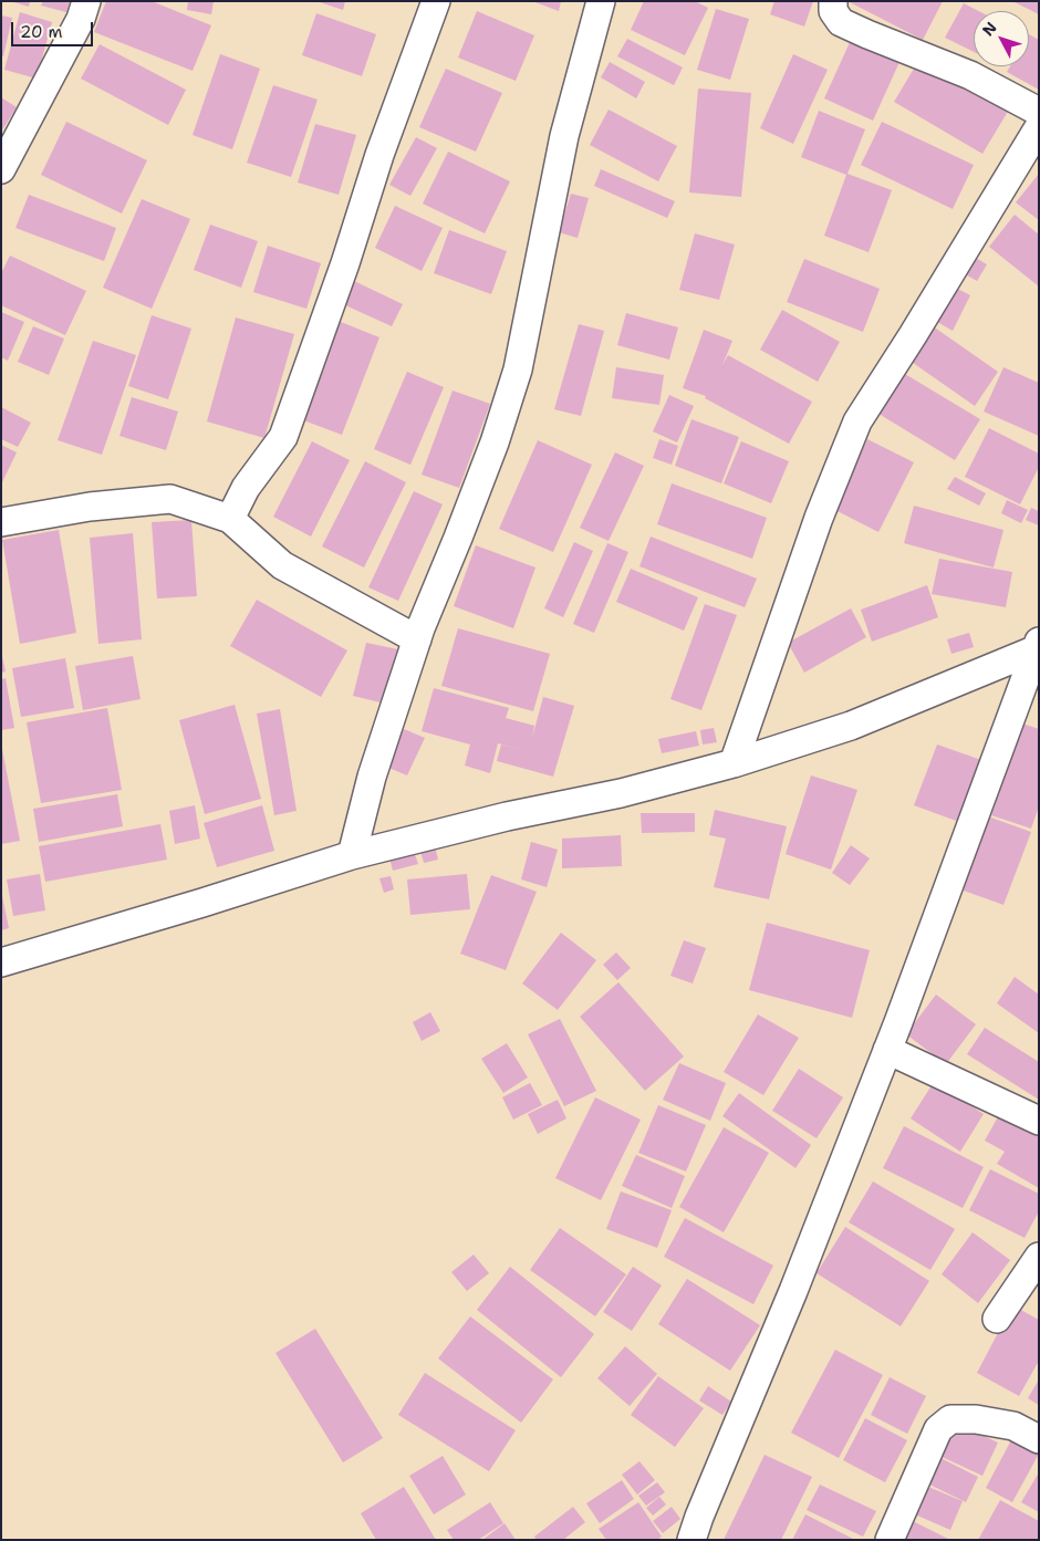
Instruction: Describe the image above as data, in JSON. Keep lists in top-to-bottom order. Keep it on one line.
{"scale_bar":"20 m","north":"top left"}
